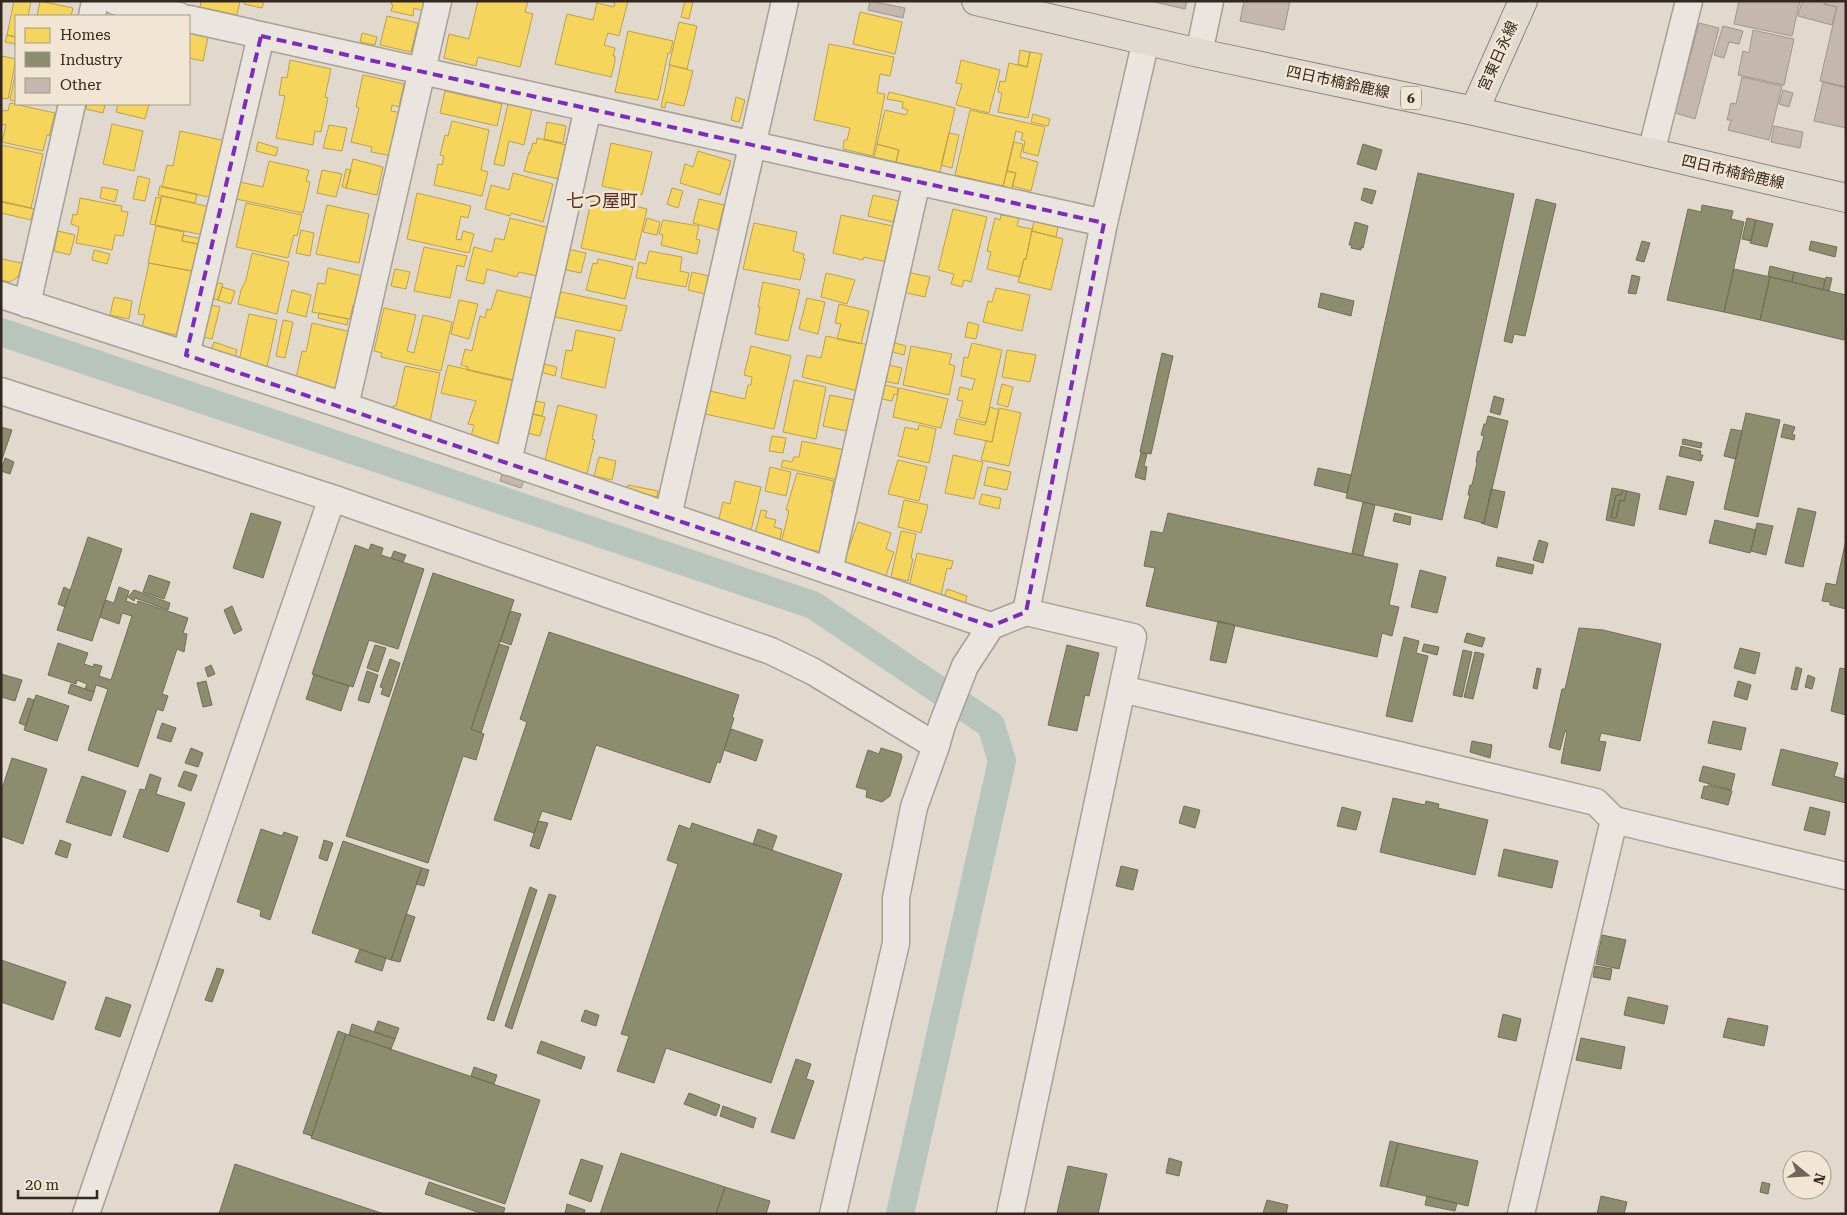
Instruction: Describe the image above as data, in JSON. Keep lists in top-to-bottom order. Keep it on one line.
{"streets":{"main road":["宮東日永線","四日市楠鈴鹿線","6"]},"crossings":[["宮東日永線","四日市楠鈴鹿線"]],"districts":["七つ屋町"],"legend":["Homes","Industry","Other"],"scale_bar":"20 m","north":"right"}
